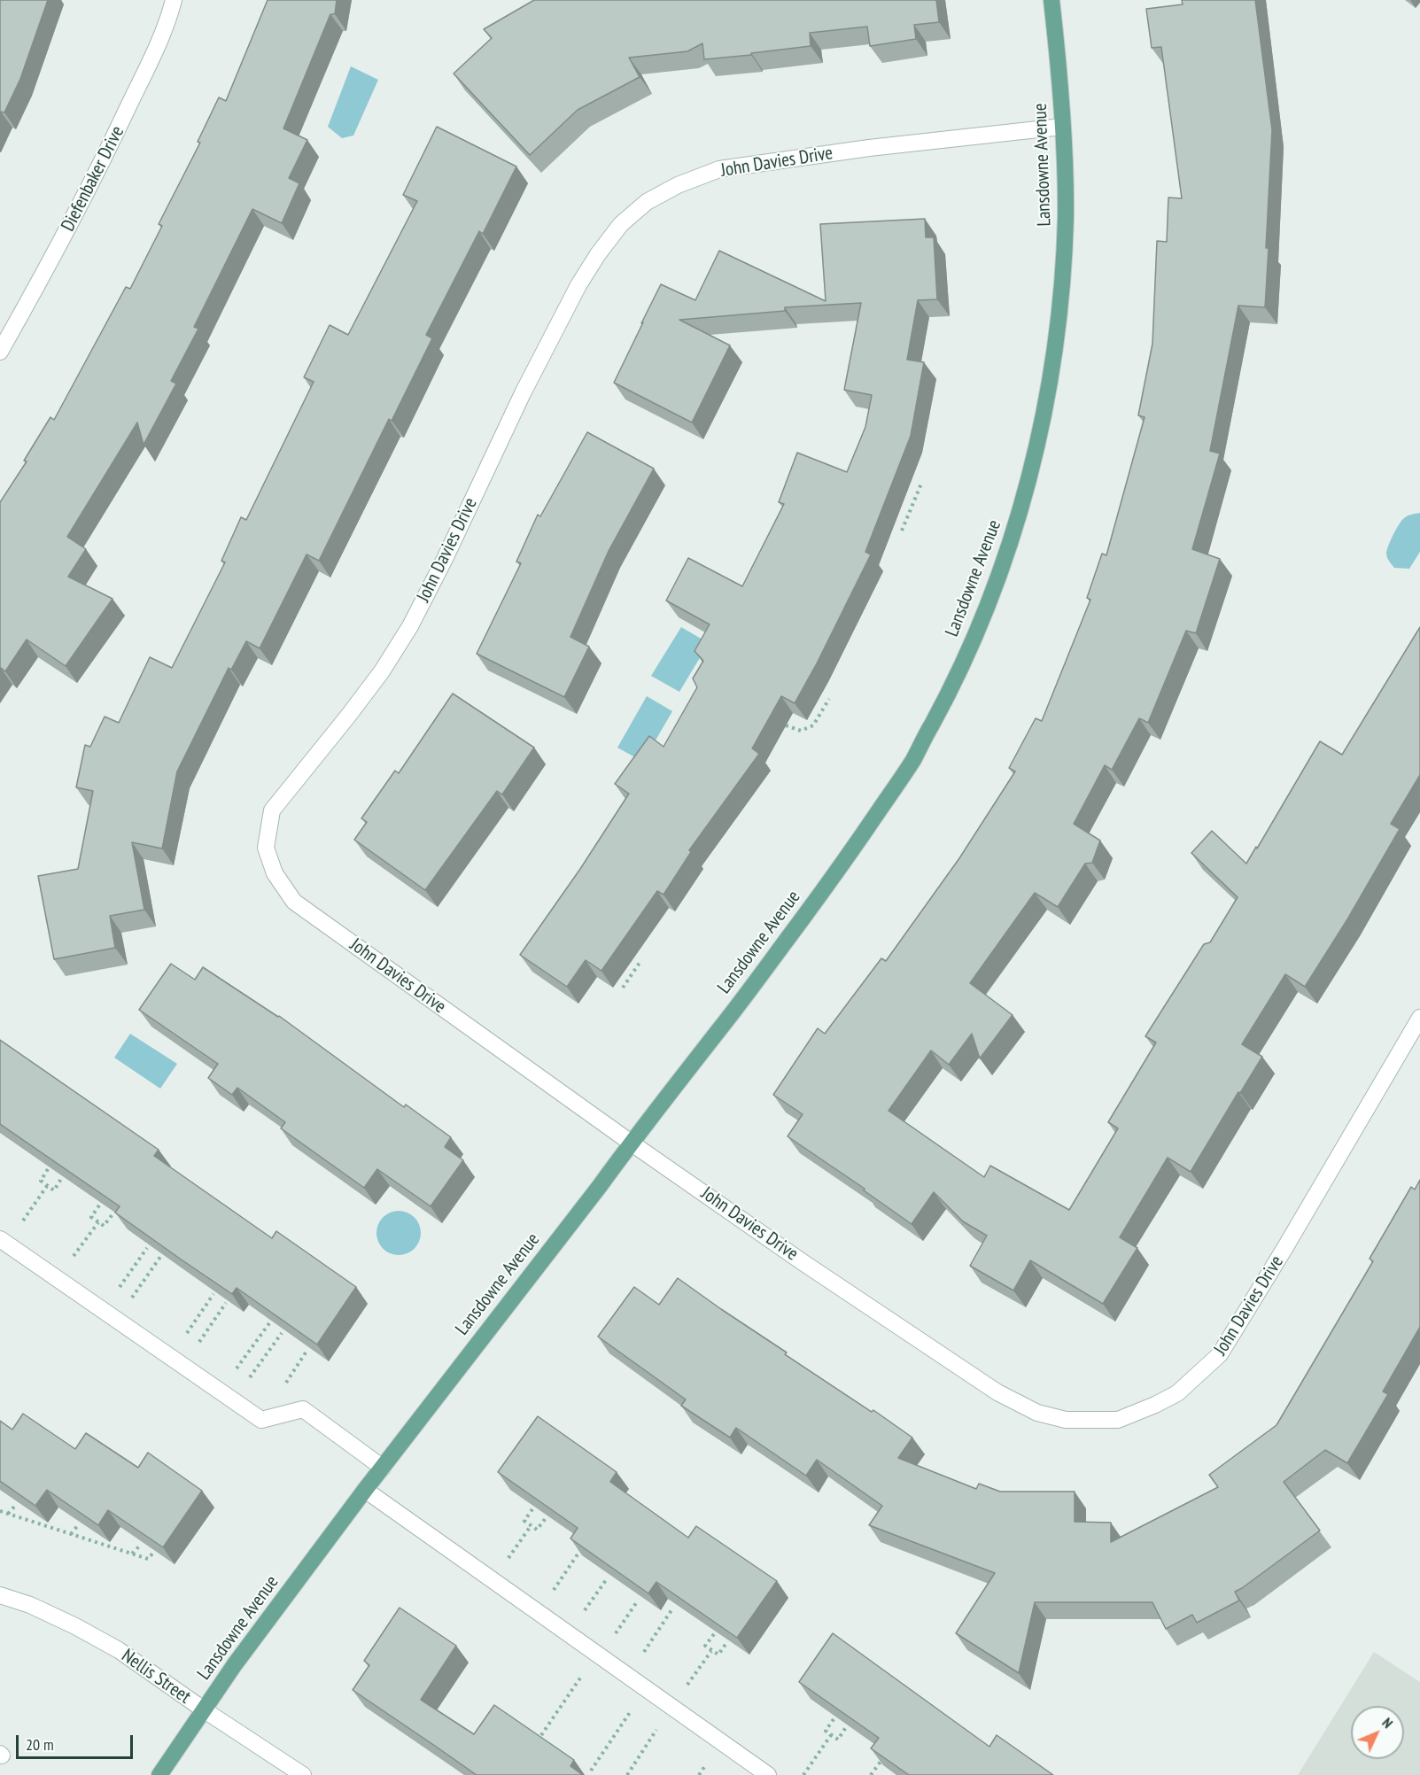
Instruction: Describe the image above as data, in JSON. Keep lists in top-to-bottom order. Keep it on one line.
{"streets":{"main road":["Lansdowne Avenue"],"street":["John Davies Drive","Diefenbaker Drive","Nellis Street"]},"crossings":[["John Davies Drive","Lansdowne Avenue"],["Lansdowne Avenue","Nellis Street"]],"scale_bar":"20 m","north":"top right"}
